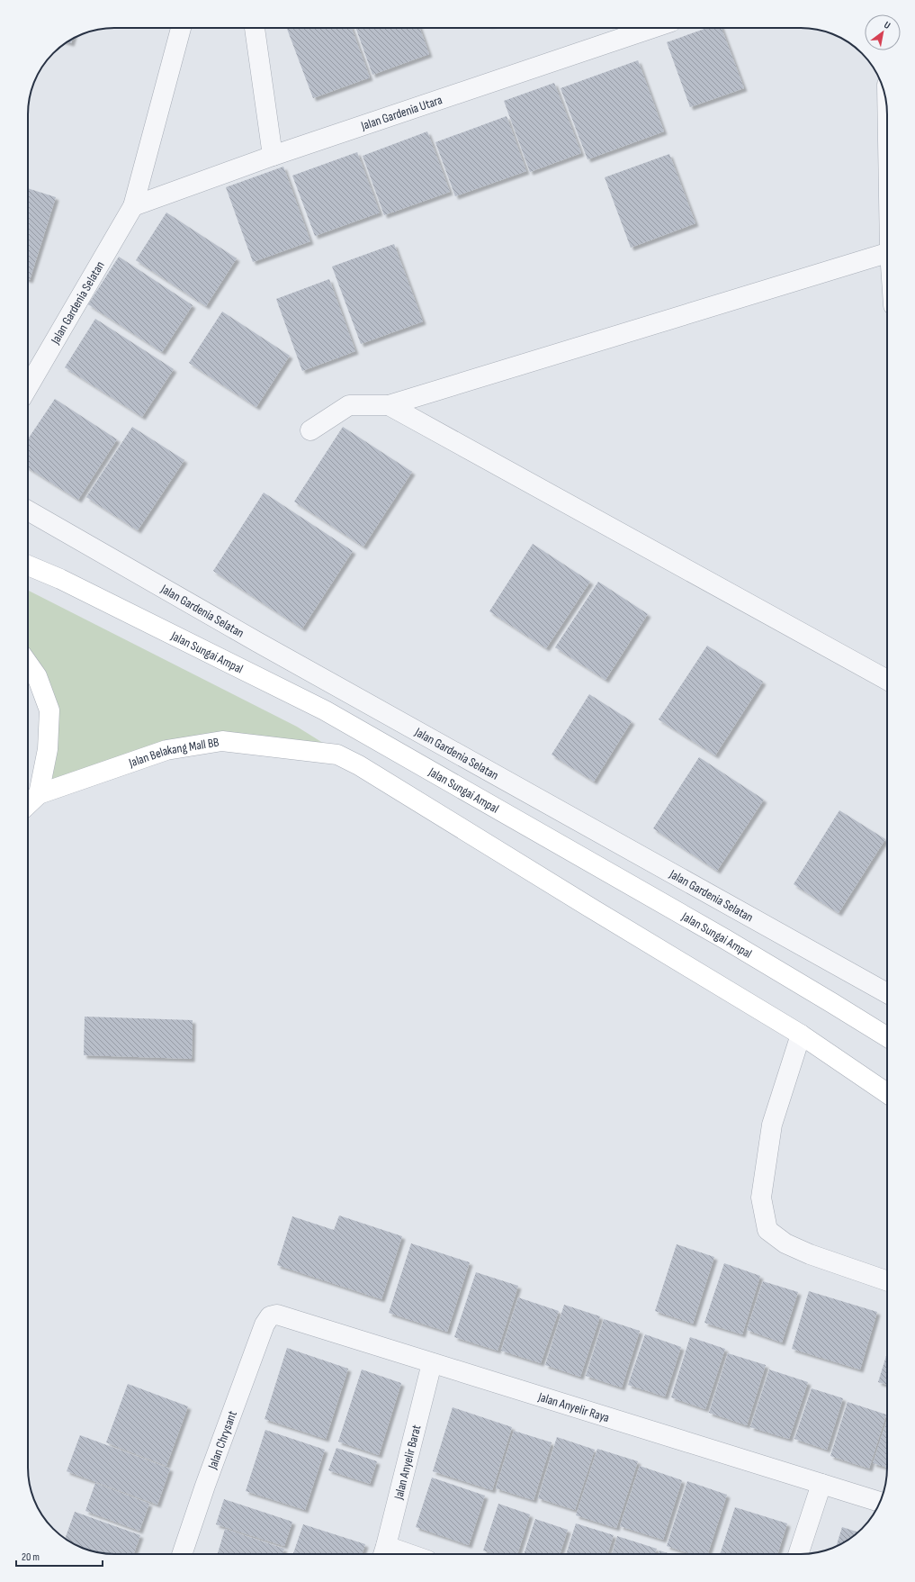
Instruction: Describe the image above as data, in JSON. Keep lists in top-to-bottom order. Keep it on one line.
{"streets":{"main road":["Jalan Sungai Ampal","Jalan Belakang Mall BB"],"street":["Jalan Gardenia Utara","Jalan Gardenia Selatan","Jalan Anyelir Raya","Jalan Chrysant","Jalan Anyelir Barat"]},"crossings":[["Jalan Gardenia Utara","Jalan Gardenia Selatan"],["Jalan Anyelir Raya","Jalan Chrysant"],["Jalan Anyelir Raya","Jalan Anyelir Barat"]],"scale_bar":"20 m","north":"top right"}
